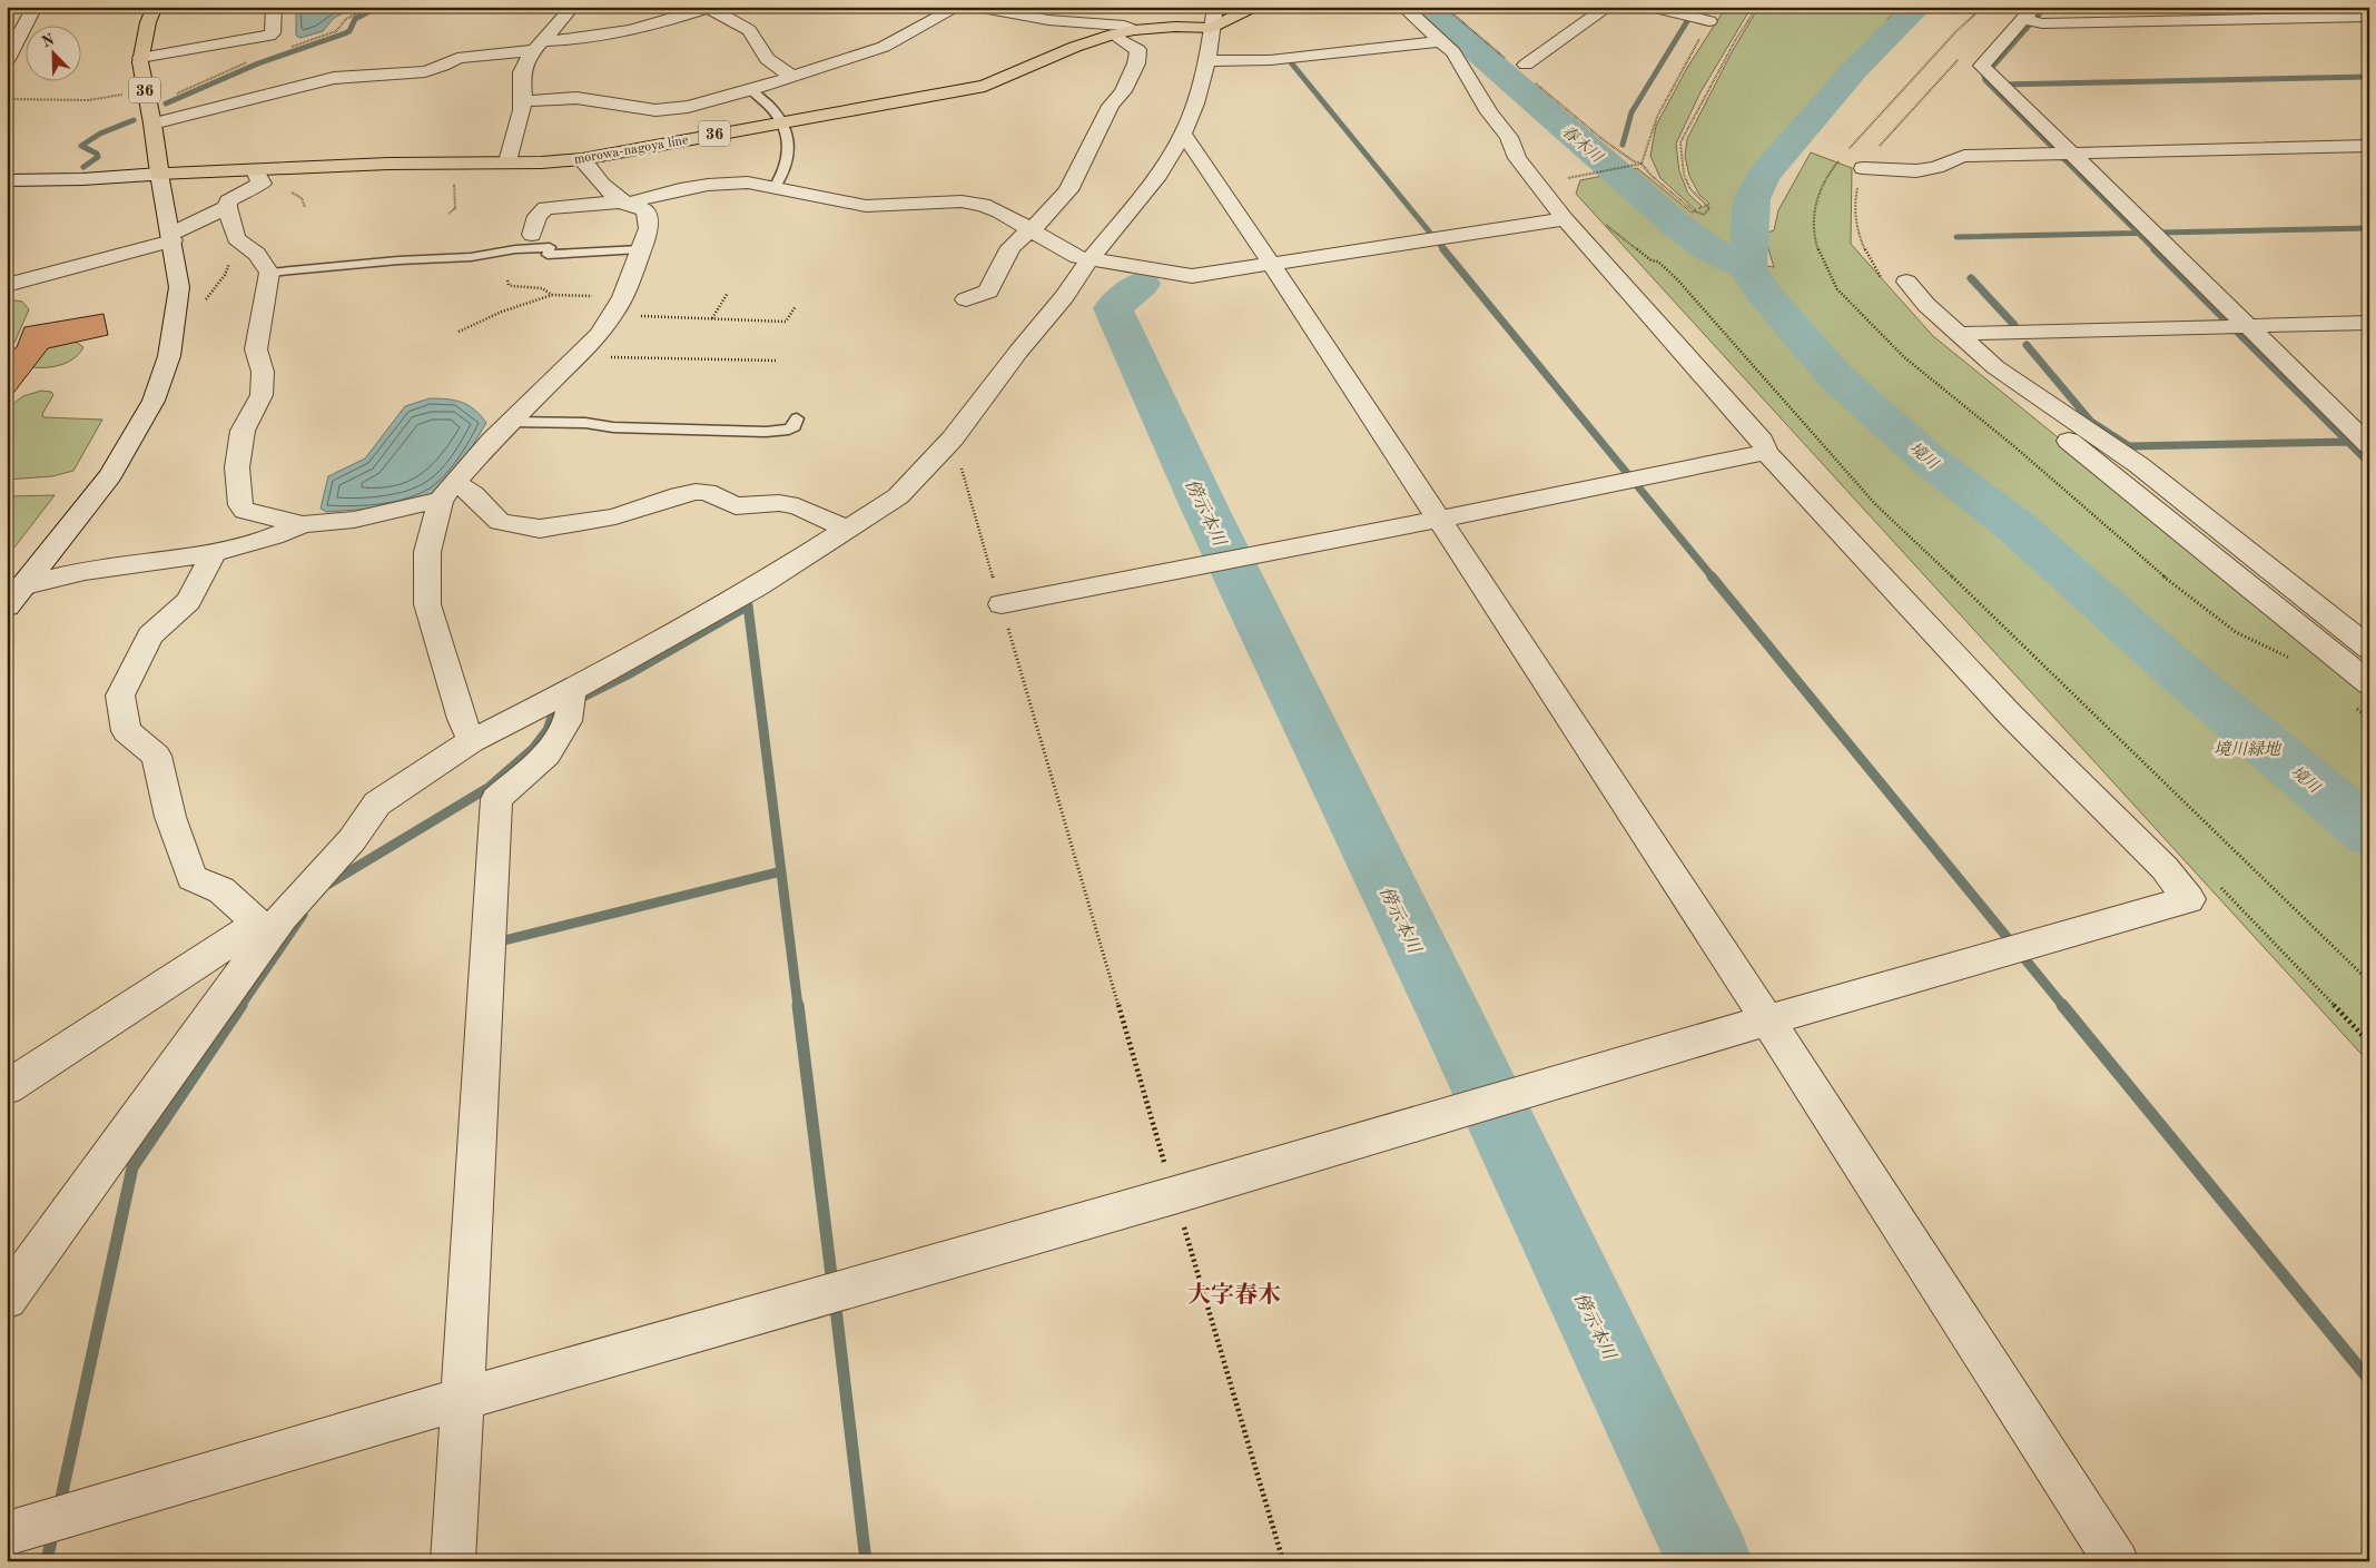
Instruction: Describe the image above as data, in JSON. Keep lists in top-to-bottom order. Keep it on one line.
{"streets":{"main road":["36","morowa-nagoya line"]},"crossings":[["36","morowa-nagoya line"]],"districts":["大字春木"],"water":["春木川","境川","傍示本川"],"parks":["境川緑地"],"north":"top left"}
